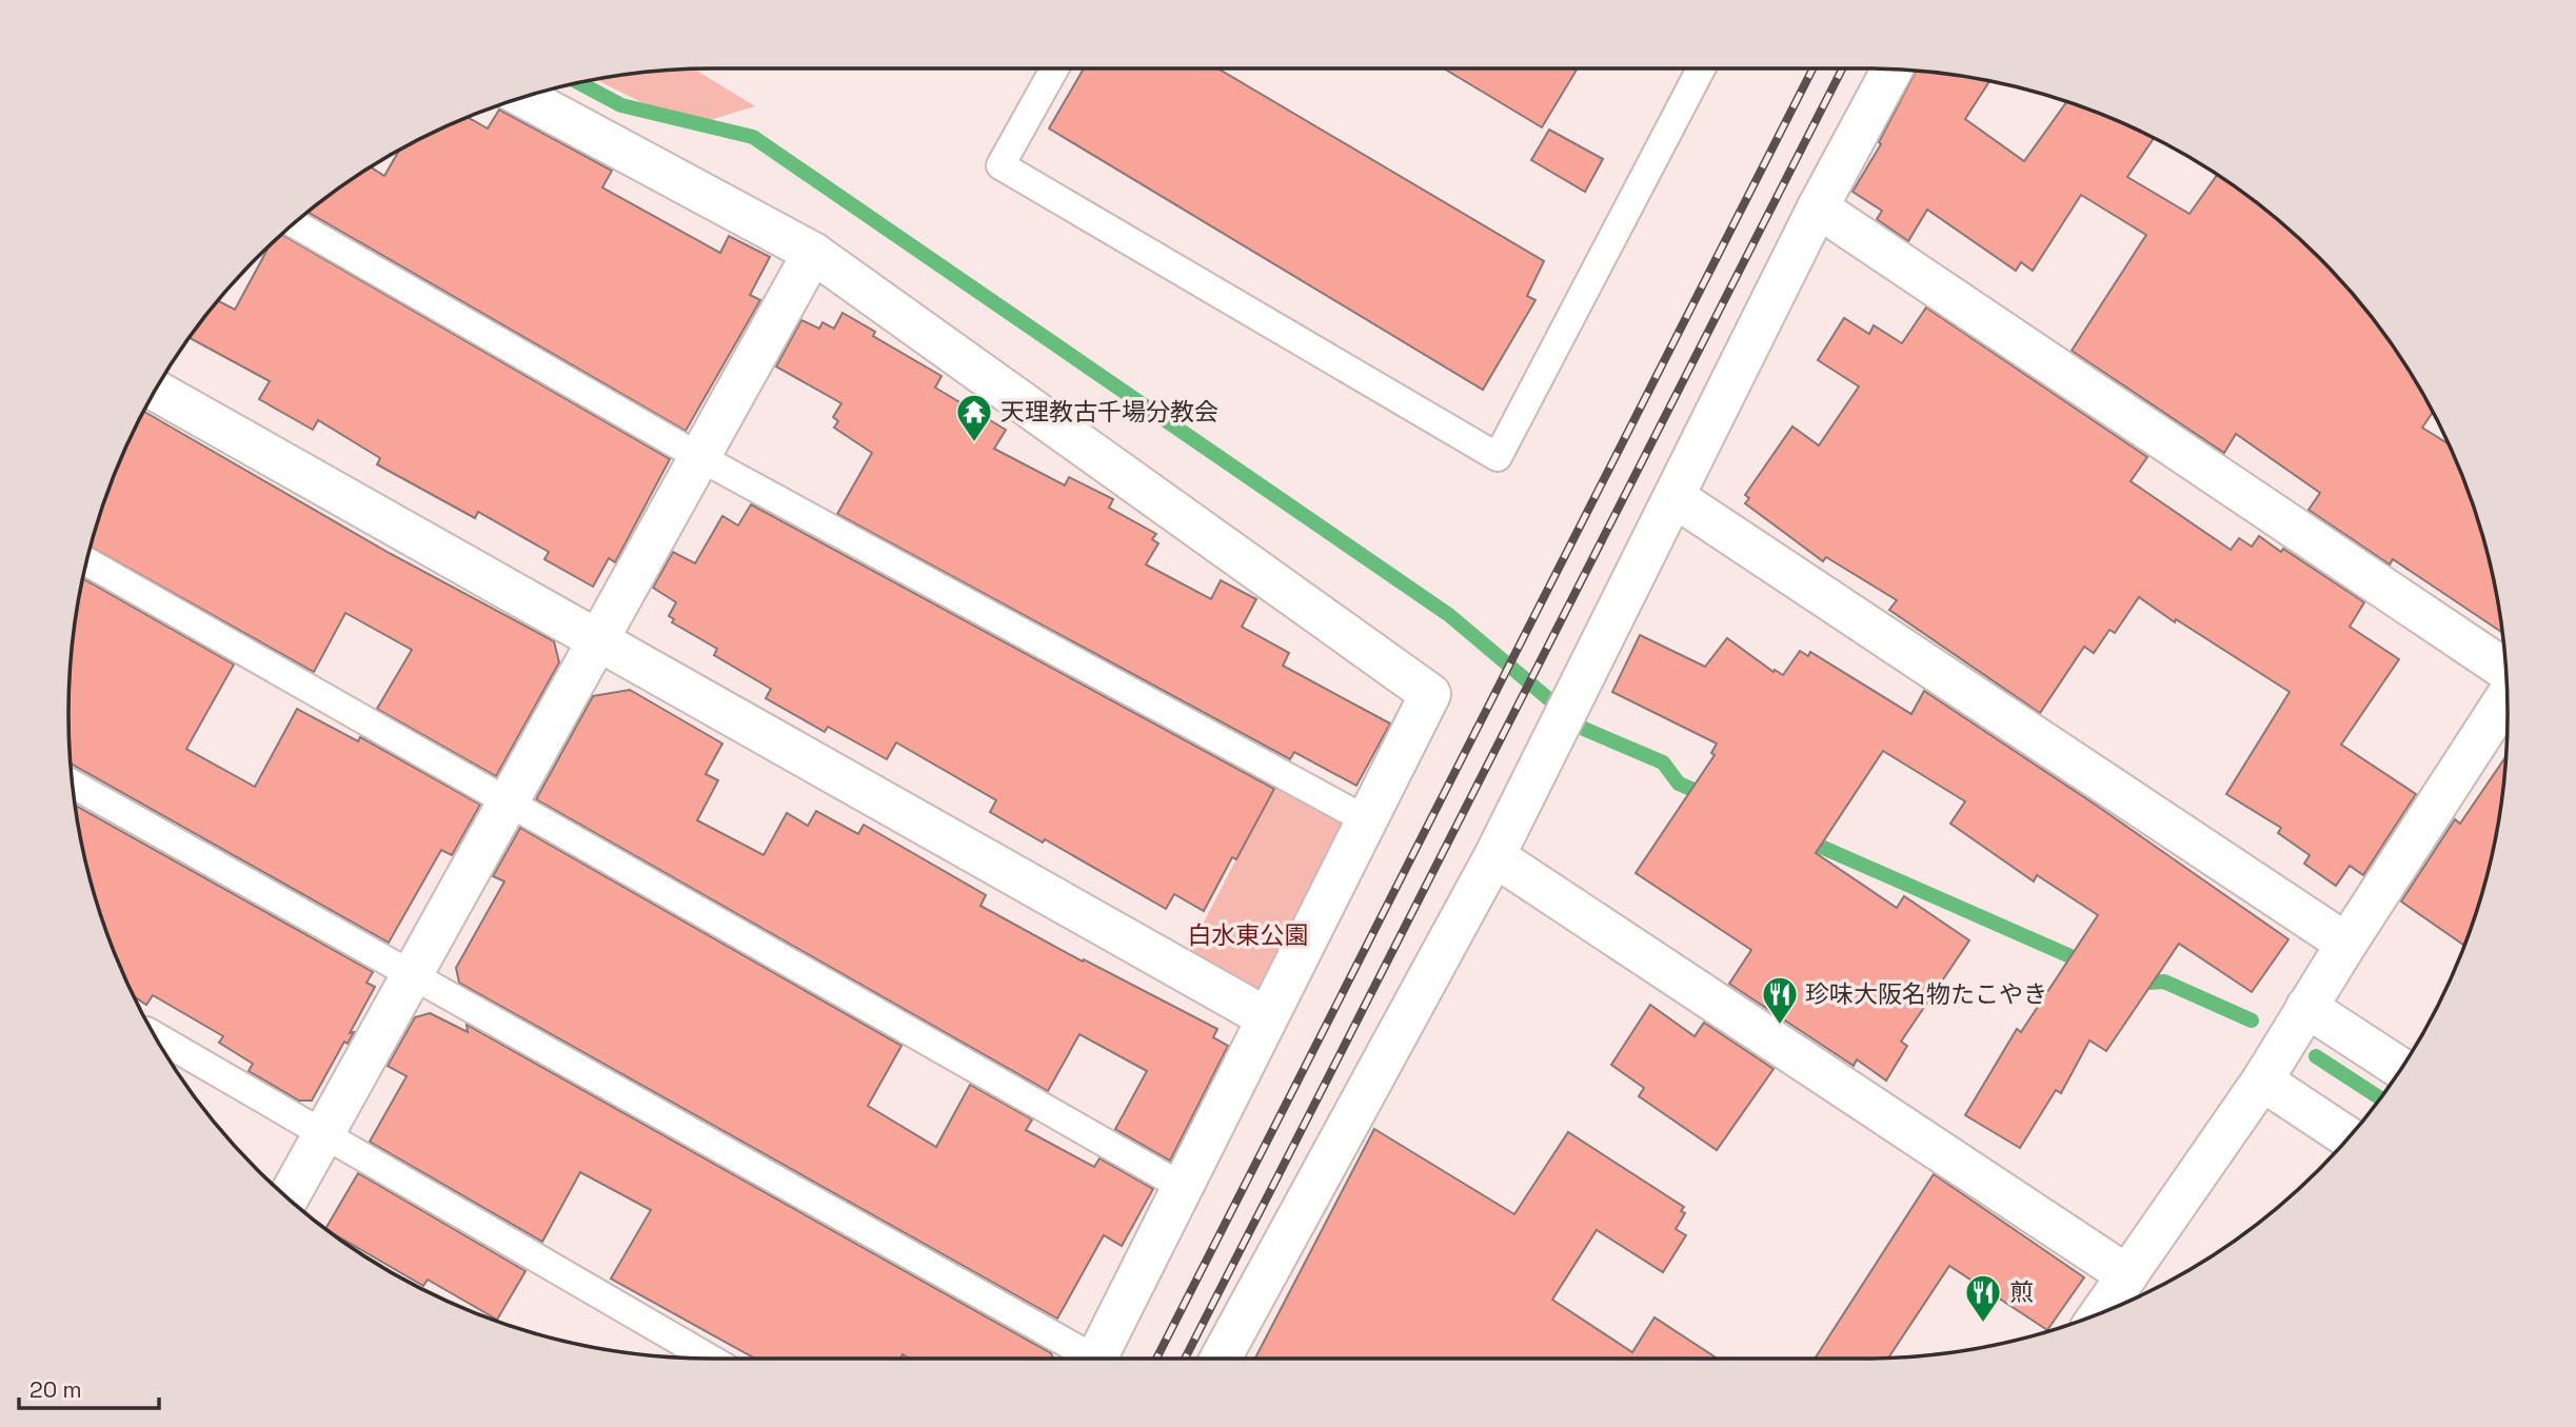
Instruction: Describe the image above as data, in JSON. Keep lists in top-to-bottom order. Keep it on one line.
{"parks":["白水東公園"],"places":{"temple":["天理教古千場分教会"],"restaurant":["珍味大阪名物たこやき","煎"]},"scale_bar":"20 m"}
